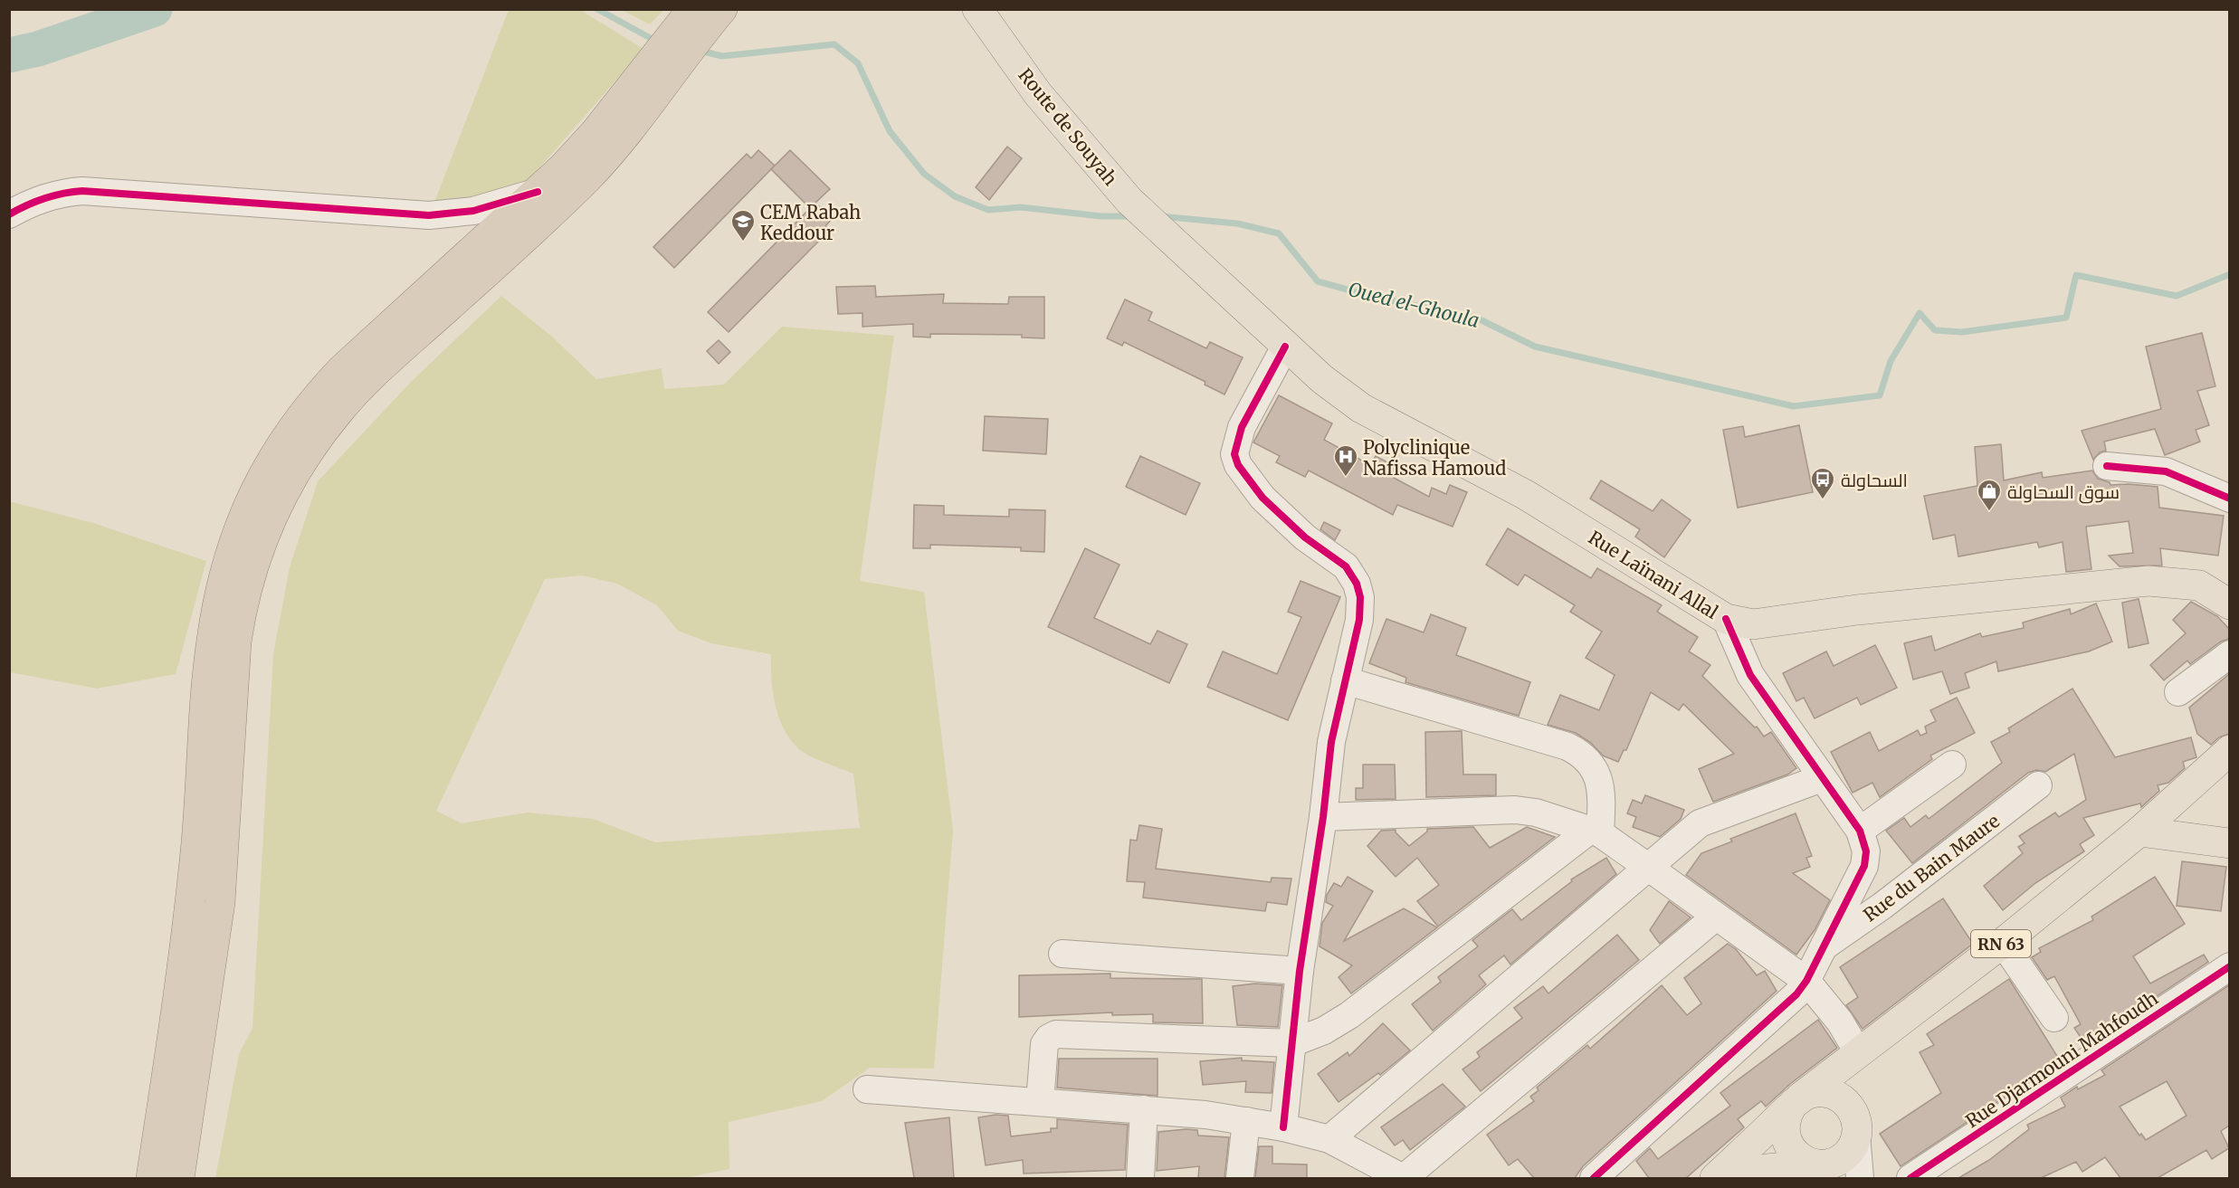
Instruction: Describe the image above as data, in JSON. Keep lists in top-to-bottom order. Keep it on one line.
{"streets":{"main road":["Route de Souyah","Rue Laïnani Allal","RN 63"],"street":["Rue du Bain Maure","Rue Djarmouni Mahfoudh"]},"crossings":[["Route de Souyah","Rue Laïnani Allal"]],"water":["Oued el-Ghoula"],"places":{"school or university":["CEM Rabah Keddour"],"hospital":["Polyclinique Nafissa Hamoud"],"bus stop":["السحاولة"],"shop":["سوق السحاولة"]}}
